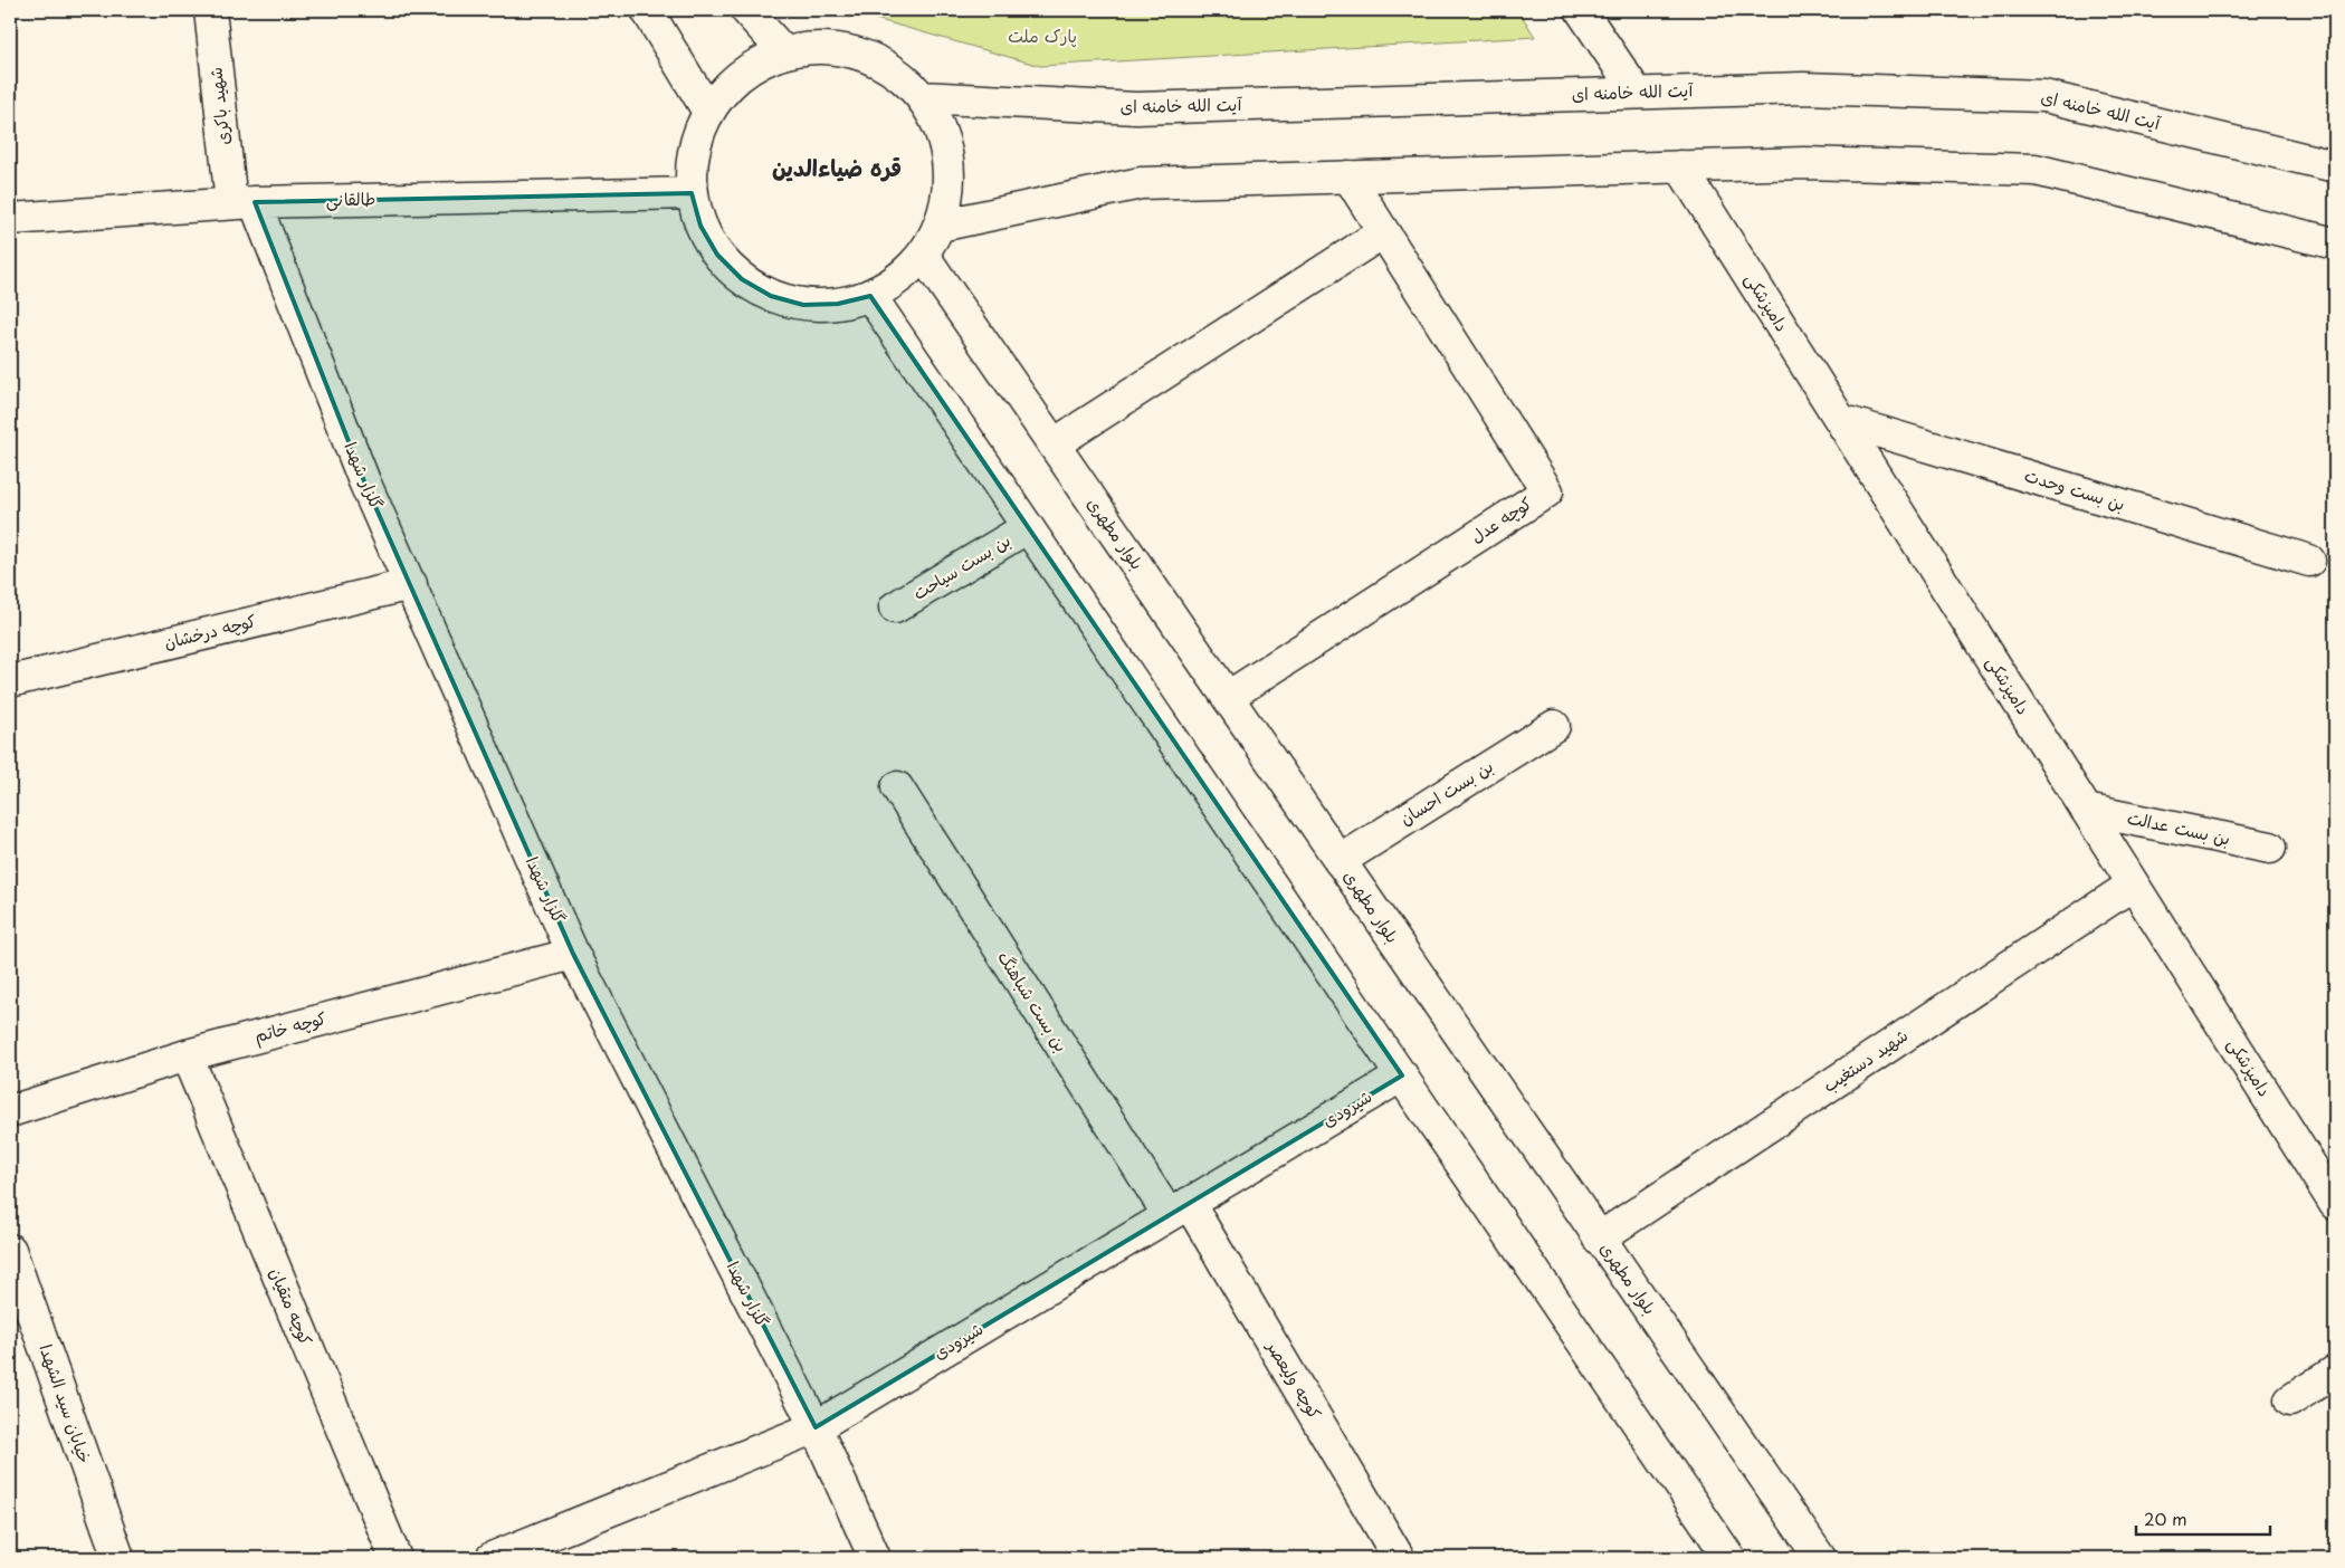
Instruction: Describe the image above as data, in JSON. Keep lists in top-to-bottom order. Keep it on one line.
{"streets":{"street":["آیت الله خامنه ای","شهید باکری","طالقانی","دامپزشکی","گلزار شهدا","بن بست وحدت","کوچه عدل","بلوار مطهری","بن بست سیاحت","کوچه درخشان","بن بست احسان","بن بست عدالت","بن بست شباهنگ","کوچه خاتم","شهید دستغیب","شیرودی","کوچه متقیان","کوچه ولیعصر","خیابان سید الشهدا"]},"crossings":[["شهید باکری","طالقانی"],["شهید باکری","گلزار شهدا"],["طالقانی","گلزار شهدا"],["دامپزشکی","بن بست وحدت"],["دامپزشکی","بن بست عدالت"],["دامپزشکی","شهید دستغیب"],["گلزار شهدا","کوچه درخشان"],["گلزار شهدا","کوچه خاتم"],["گلزار شهدا","شیرودی"],["کوچه عدل","بلوار مطهری"],["بلوار مطهری","بن بست احسان"],["بلوار مطهری","شهید دستغیب"],["بن بست شباهنگ","شیرودی"],["بن بست شباهنگ","کوچه ولیعصر"],["کوچه خاتم","کوچه متقیان"],["شیرودی","کوچه ولیعصر"]],"districts":["قره ضیاءالدین"],"parks":["پارک ملت"],"scale_bar":"20 m"}
